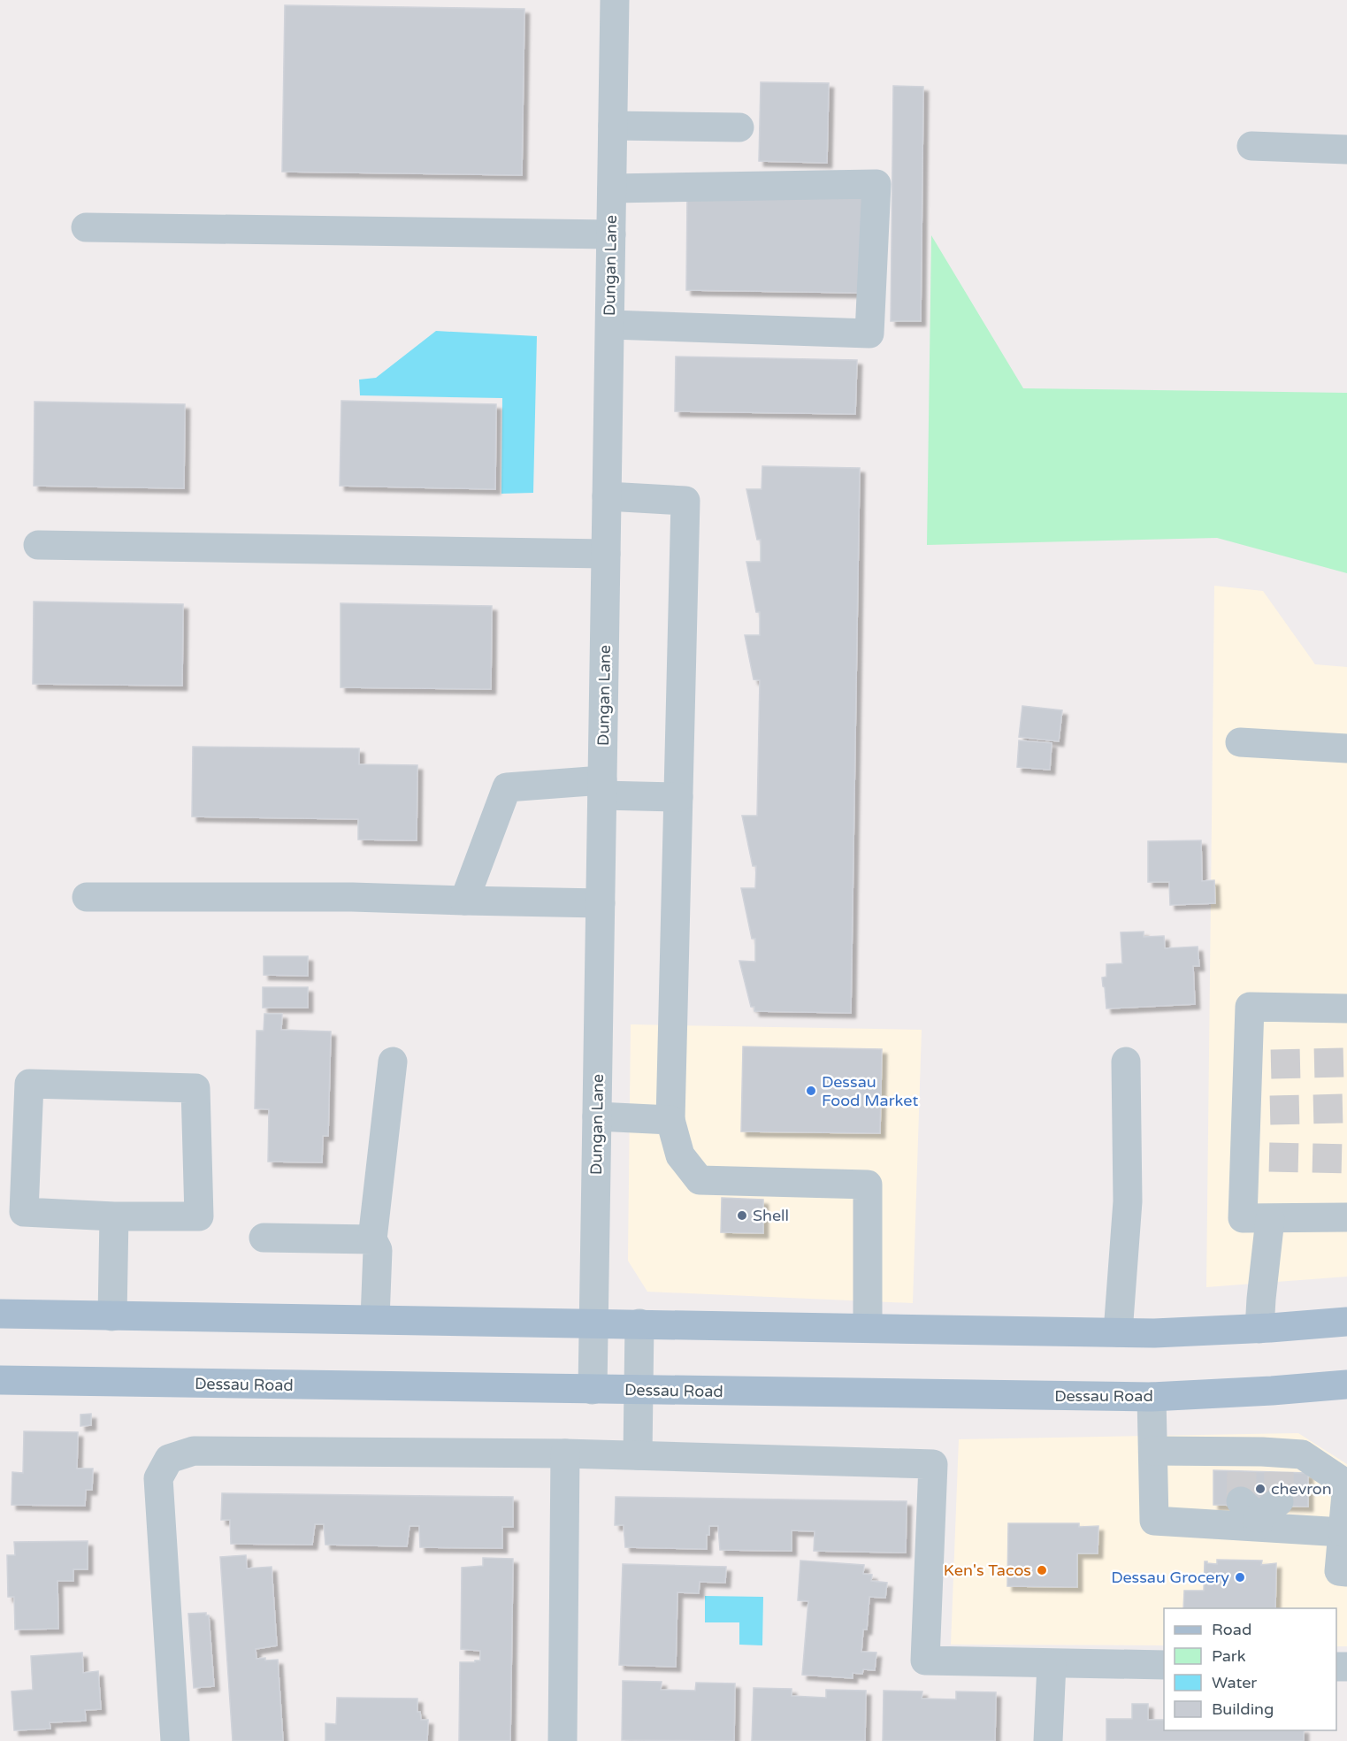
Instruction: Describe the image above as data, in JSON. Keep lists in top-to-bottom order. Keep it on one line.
{"streets":{"main road":["Dessau Road"],"street":["Dungan Lane"]},"crossings":[["Dungan Lane","Dessau Road"]],"places":["Dessau Food Market","Shell","chevron","Ken's Tacos","Dessau Grocery"],"legend":["Road","Park","Water","Building"]}
